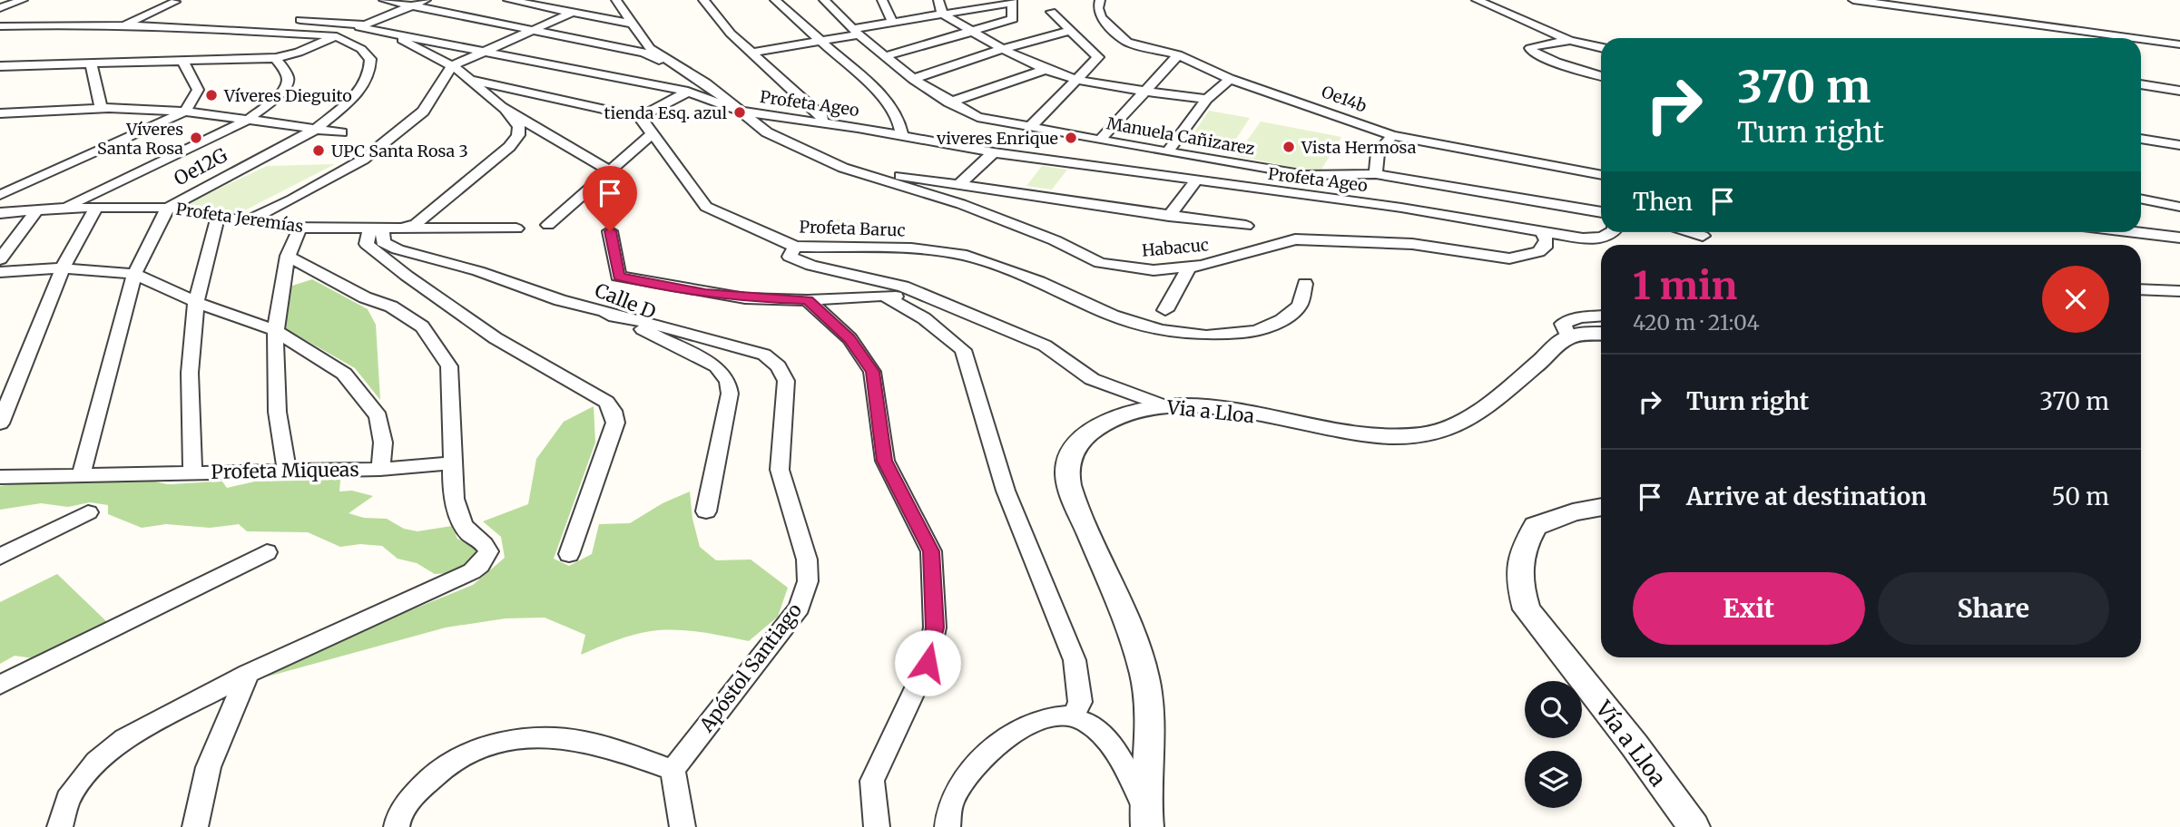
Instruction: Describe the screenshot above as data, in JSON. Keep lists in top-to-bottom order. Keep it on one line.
{"streets":{"street":["Oe14b","Profeta Ageo","Manuela Cañizarez","Oe12G","Profeta Jeremías","Profeta Baruc","Habacuc","Calle D","Via a Lloa","Profeta Miqueas","Apóstol Santiago","Vía a Lloa"]},"crossings":[["Profeta Ageo","Habacuc"],["Oe12G","Profeta Jeremías"],["Oe12G","Profeta Miqueas"],["Profeta Jeremías","Calle D"],["Calle D","Apóstol Santiago"]],"places":["Víveres Dieguito","tienda Esq. azul","Víveres Santa Rosa","viveres Enrique","Vista Hermosa","UPC Santa Rosa 3"],"page":{"turn":["370 m","Turn right"],"then":"Then","heading":["1 min","420 m · 21:04"],"list":[{"name":"Turn right","value":"370 m"},{"name":"Arrive at destination","value":"50 m"}],"buttons":["Exit","Share"]}}
